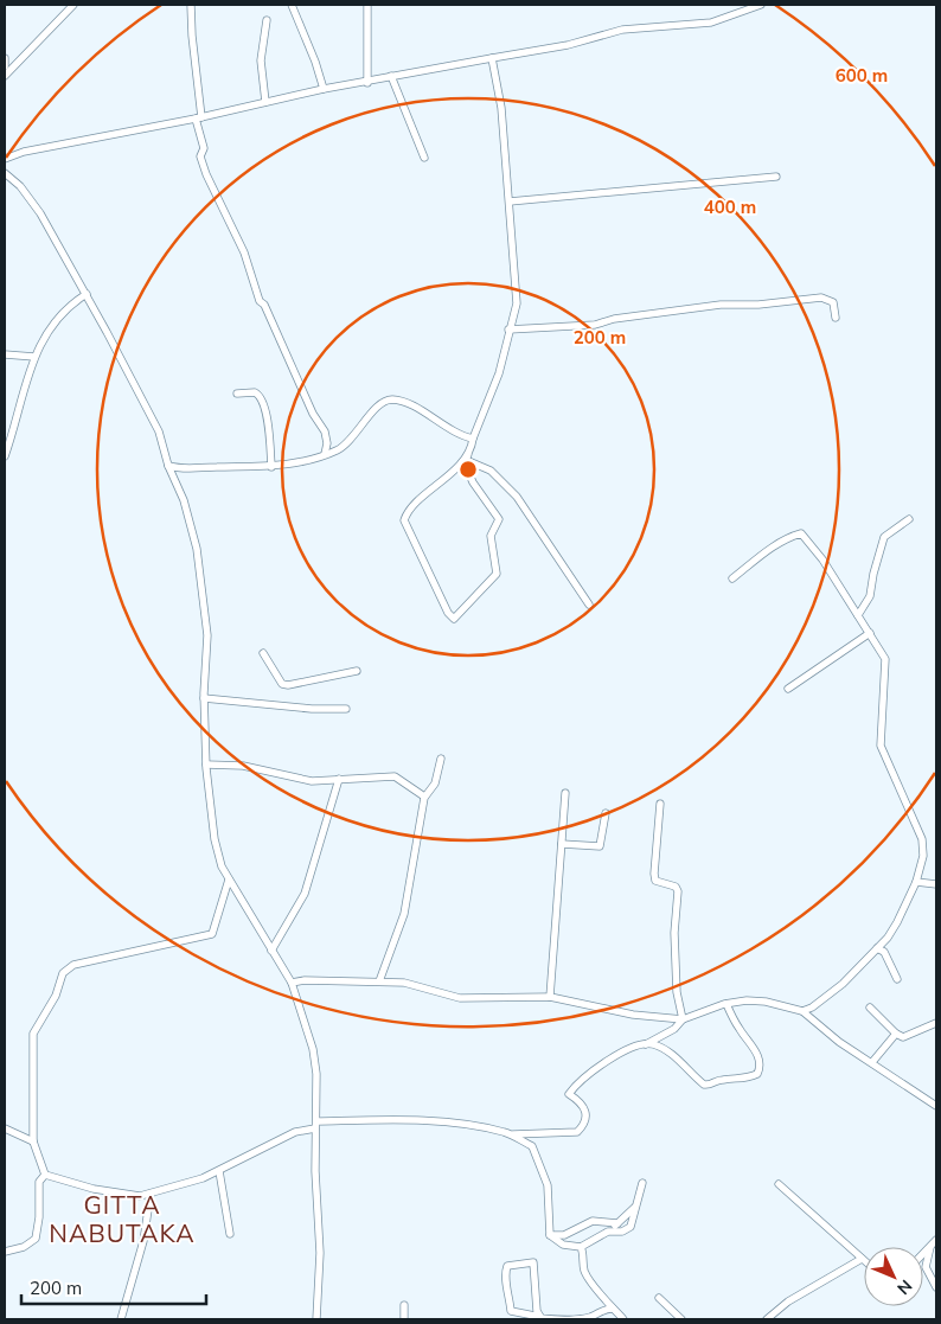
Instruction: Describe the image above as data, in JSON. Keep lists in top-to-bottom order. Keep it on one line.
{"districts":["GITTA NABUTAKA"],"scale_bar":"200 m","north":"bottom right","rings":["600 m","400 m","200 m"]}
